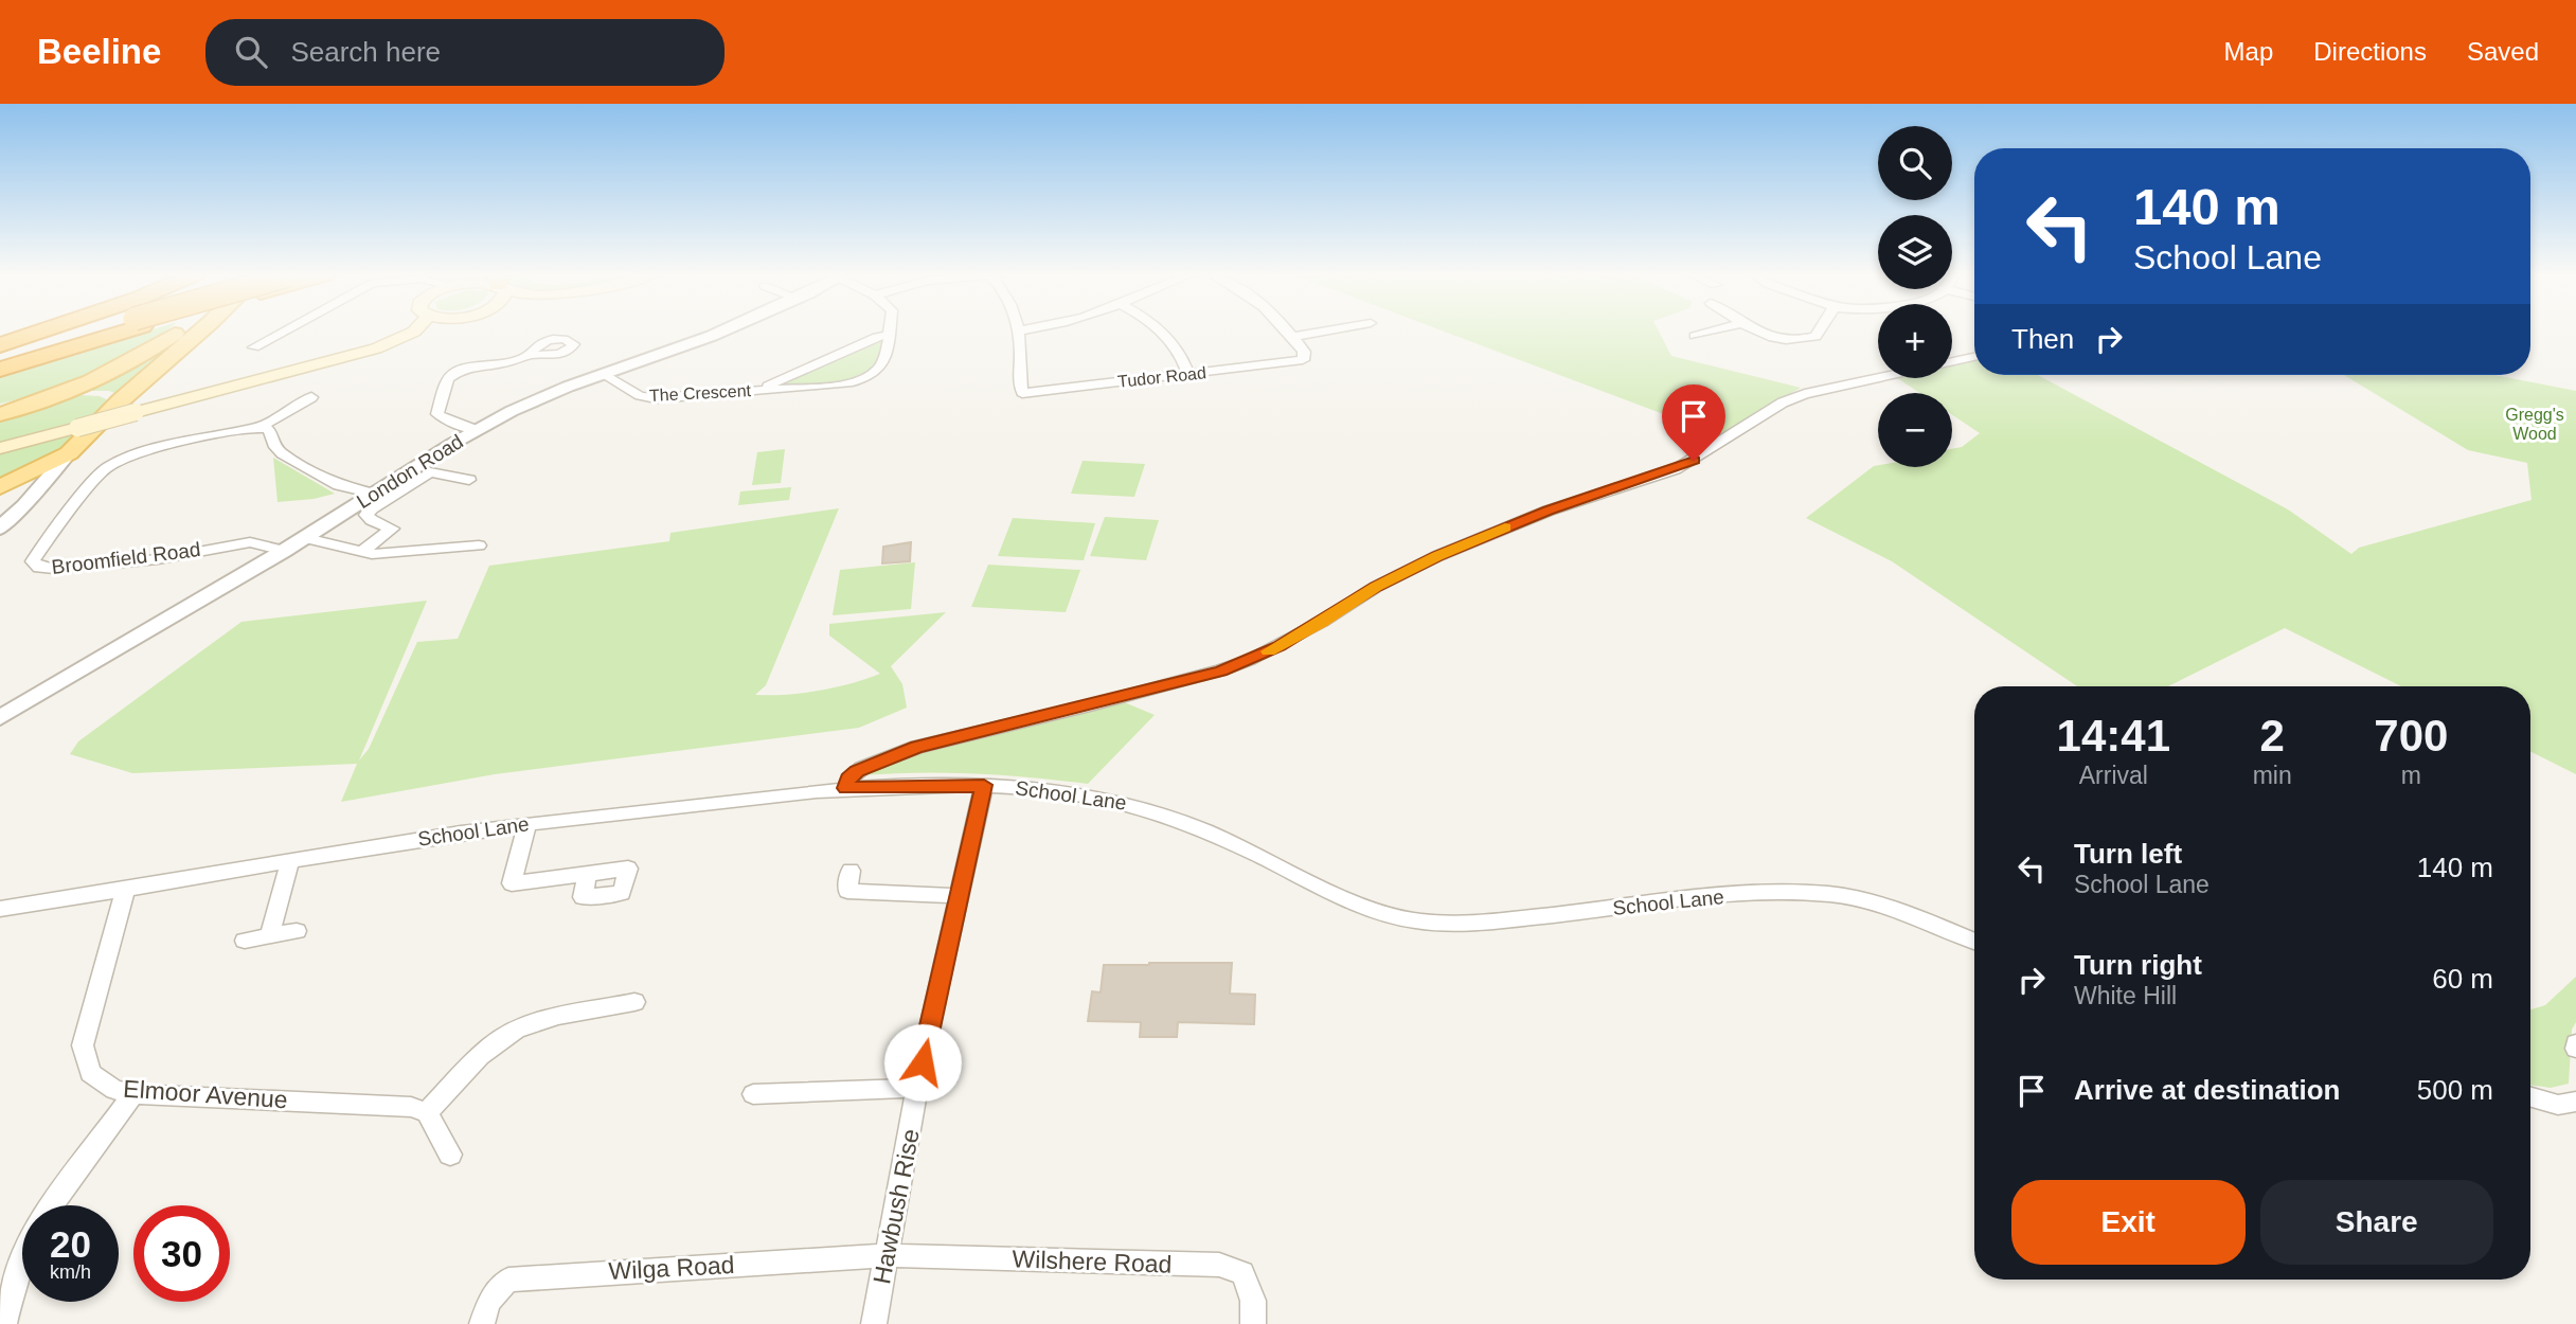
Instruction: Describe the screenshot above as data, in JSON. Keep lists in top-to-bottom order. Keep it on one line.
{"streets":{"street":["Tudor Road","The Crescent","London Road","Broomfield Road","School Lane","Elmoor Avenue","Hawbush Rise","Wilshere Road","Wilga Road"]},"crossings":[["The Crescent","London Road"],["London Road","Broomfield Road"],["School Lane","Elmoor Avenue"],["School Lane","Hawbush Rise"],["Hawbush Rise","Wilshere Road"],["Hawbush Rise","Wilga Road"],["Wilshere Road","Wilga Road"]],"parks":["Gregg's Wood"],"page":{"header":"Beeline","search":"Search here","nav":["Map","Directions","Saved"],"map_buttons":["+","−"],"turn":["140 m","School Lane"],"then":"Then","eta":["14:41","Arrival","2","min","700","m"],"list":[{"name":"Turn left","note":"School Lane","value":"140 m"},{"name":"Turn right","note":"White Hill","value":"60 m"},{"name":"Arrive at destination","value":"500 m"}],"buttons":["Exit","Share"],"speed":"20 km/h","limit":"30"}}
